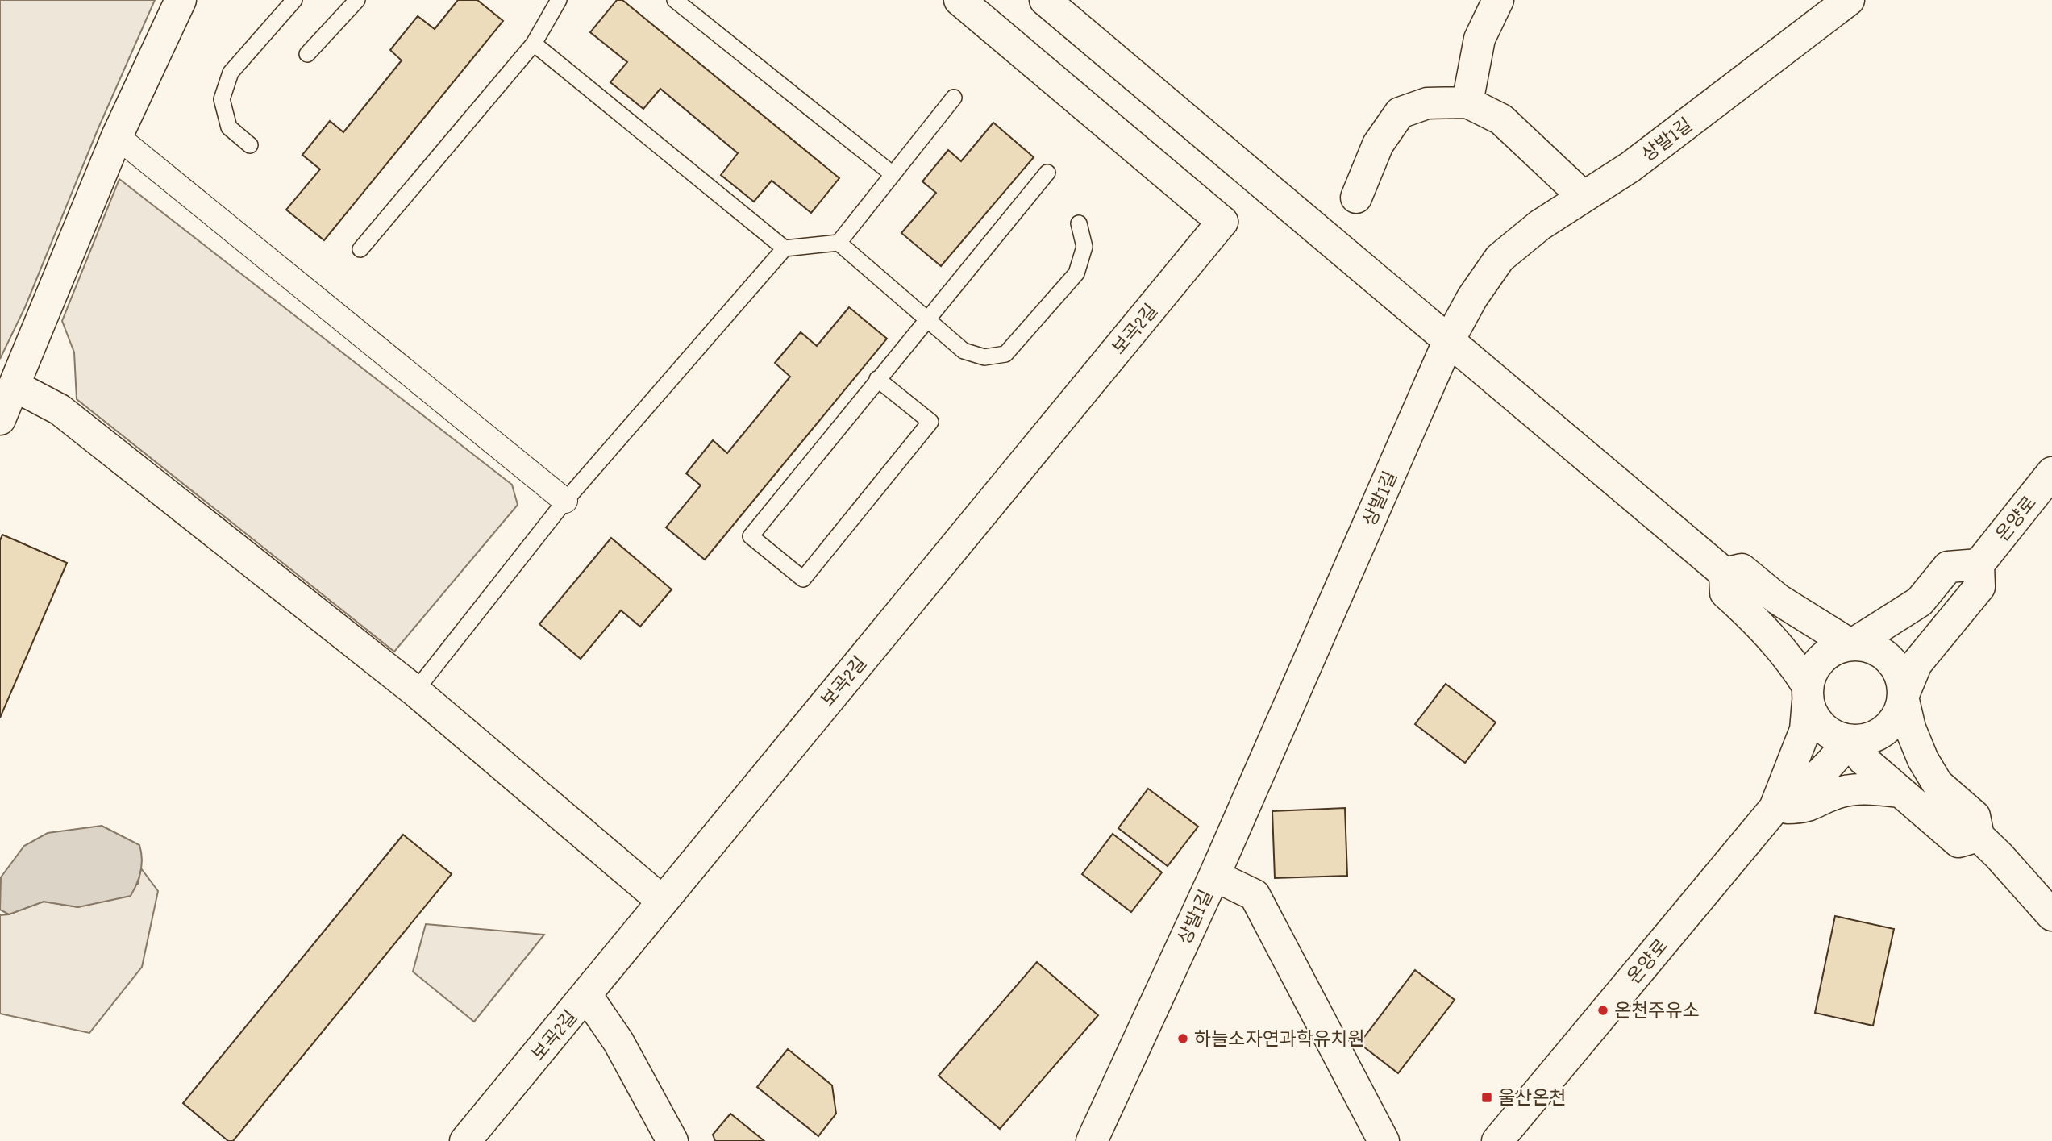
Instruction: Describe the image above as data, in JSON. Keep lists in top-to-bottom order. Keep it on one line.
{"streets":{"street":["상발1길","보곡2길","온양로"]},"places":{"other":["온천주유소","하늘소자연과학유치원"],"transit":["울산온천"]}}
